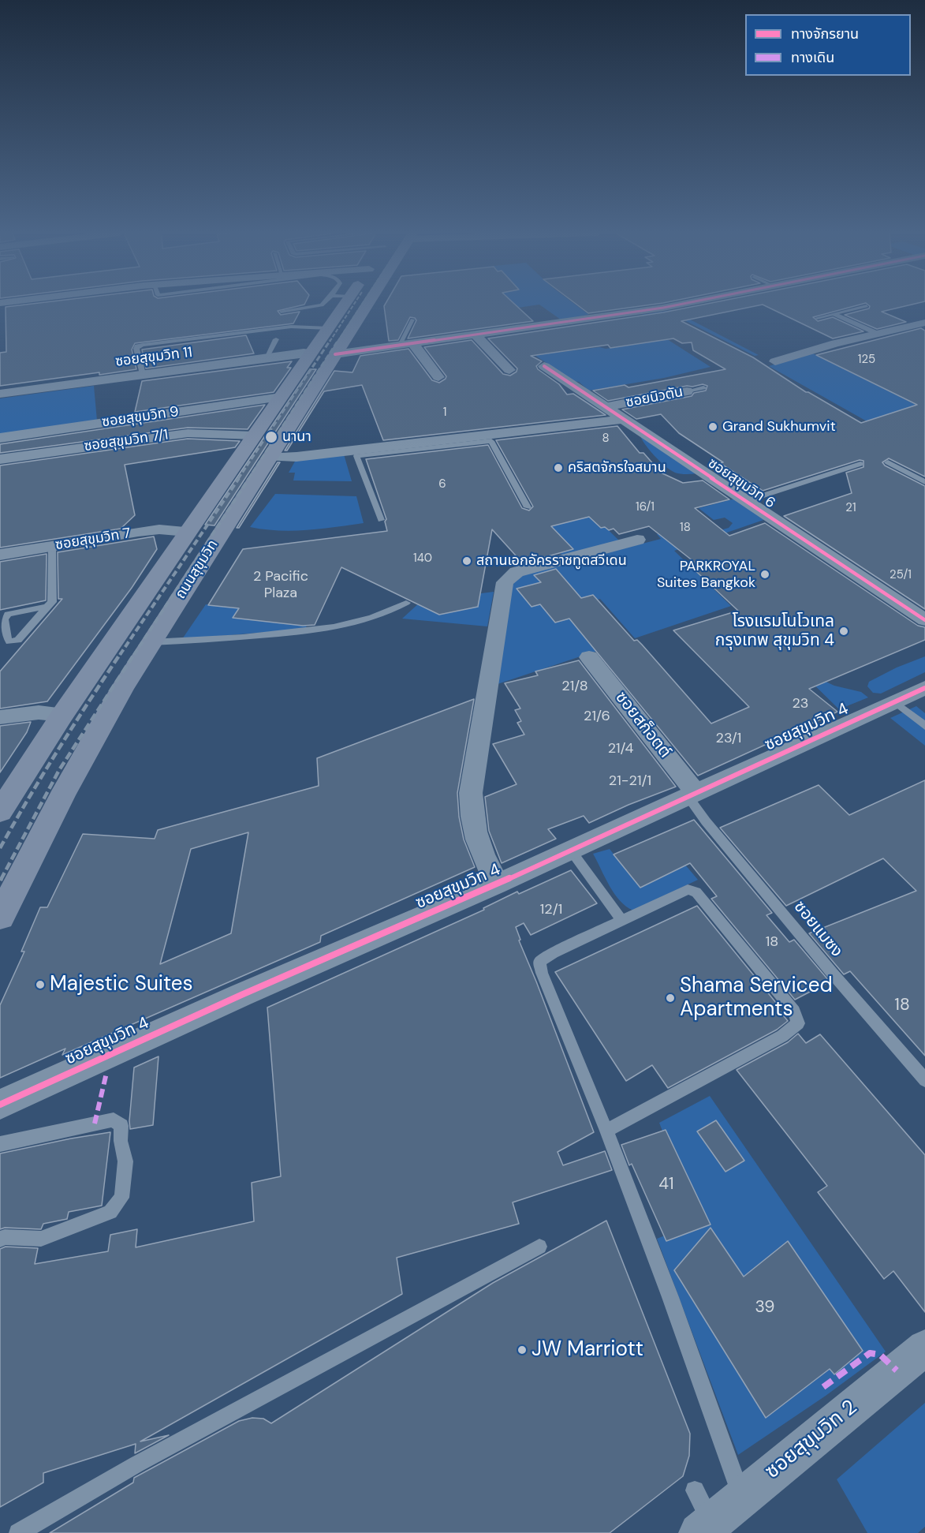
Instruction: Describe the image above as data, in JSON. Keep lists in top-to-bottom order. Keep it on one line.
{"streets":{"main road":["ถนนสุขุมวิท"],"street":["ซอยสุขุมวิท 11","ซอยนิวตัน","ซอยสุขุมวิท 9","ซอยสุขุมวิท 7/1","ซอยสุขุมวิท 6","ซอยสุขุมวิท 7","ซอยสก็อตต์","ซอยสุขุมวิท 4","ซอยสุขุมวิท 2"],"lane":["ซอยแมซง"]},"crossings":[["ซอยสุขุมวิท 11","ถนนสุขุมวิท"],["ซอยนิวตัน","ซอยสุขุมวิท 6"],["ซอยสุขุมวิท 9","ถนนสุขุมวิท"],["ซอยสุขุมวิท 7/1","ถนนสุขุมวิท"],["ซอยสุขุมวิท 7","ถนนสุขุมวิท"],["ซอยสก็อตต์","ซอยสุขุมวิท 4"],["ซอยสก็อตต์","ซอยแมซง"],["ซอยสุขุมวิท 4","ซอยแมซง"]],"places":["Grand Sukhumvit","นานา","คริสตจักรใจสมาน","สถานเอกอัครราชทูตสวีเดน","PARKROYAL Suites Bangkok","โรงแรมโนโวเทล กรุงเทพ สุขุมวิท 4","Majestic Suites","Shama Serviced Apartments","JW Marriott"],"house_numbers":["125","1","8","6","16/1","21","18","140","25/1","2 Pacific Plaza","21/8","23","21/6","23/1","21/4","21-21/1","12/1","18","18","41","39"],"legend":["ทางจักรยาน","ทางเดิน"]}
